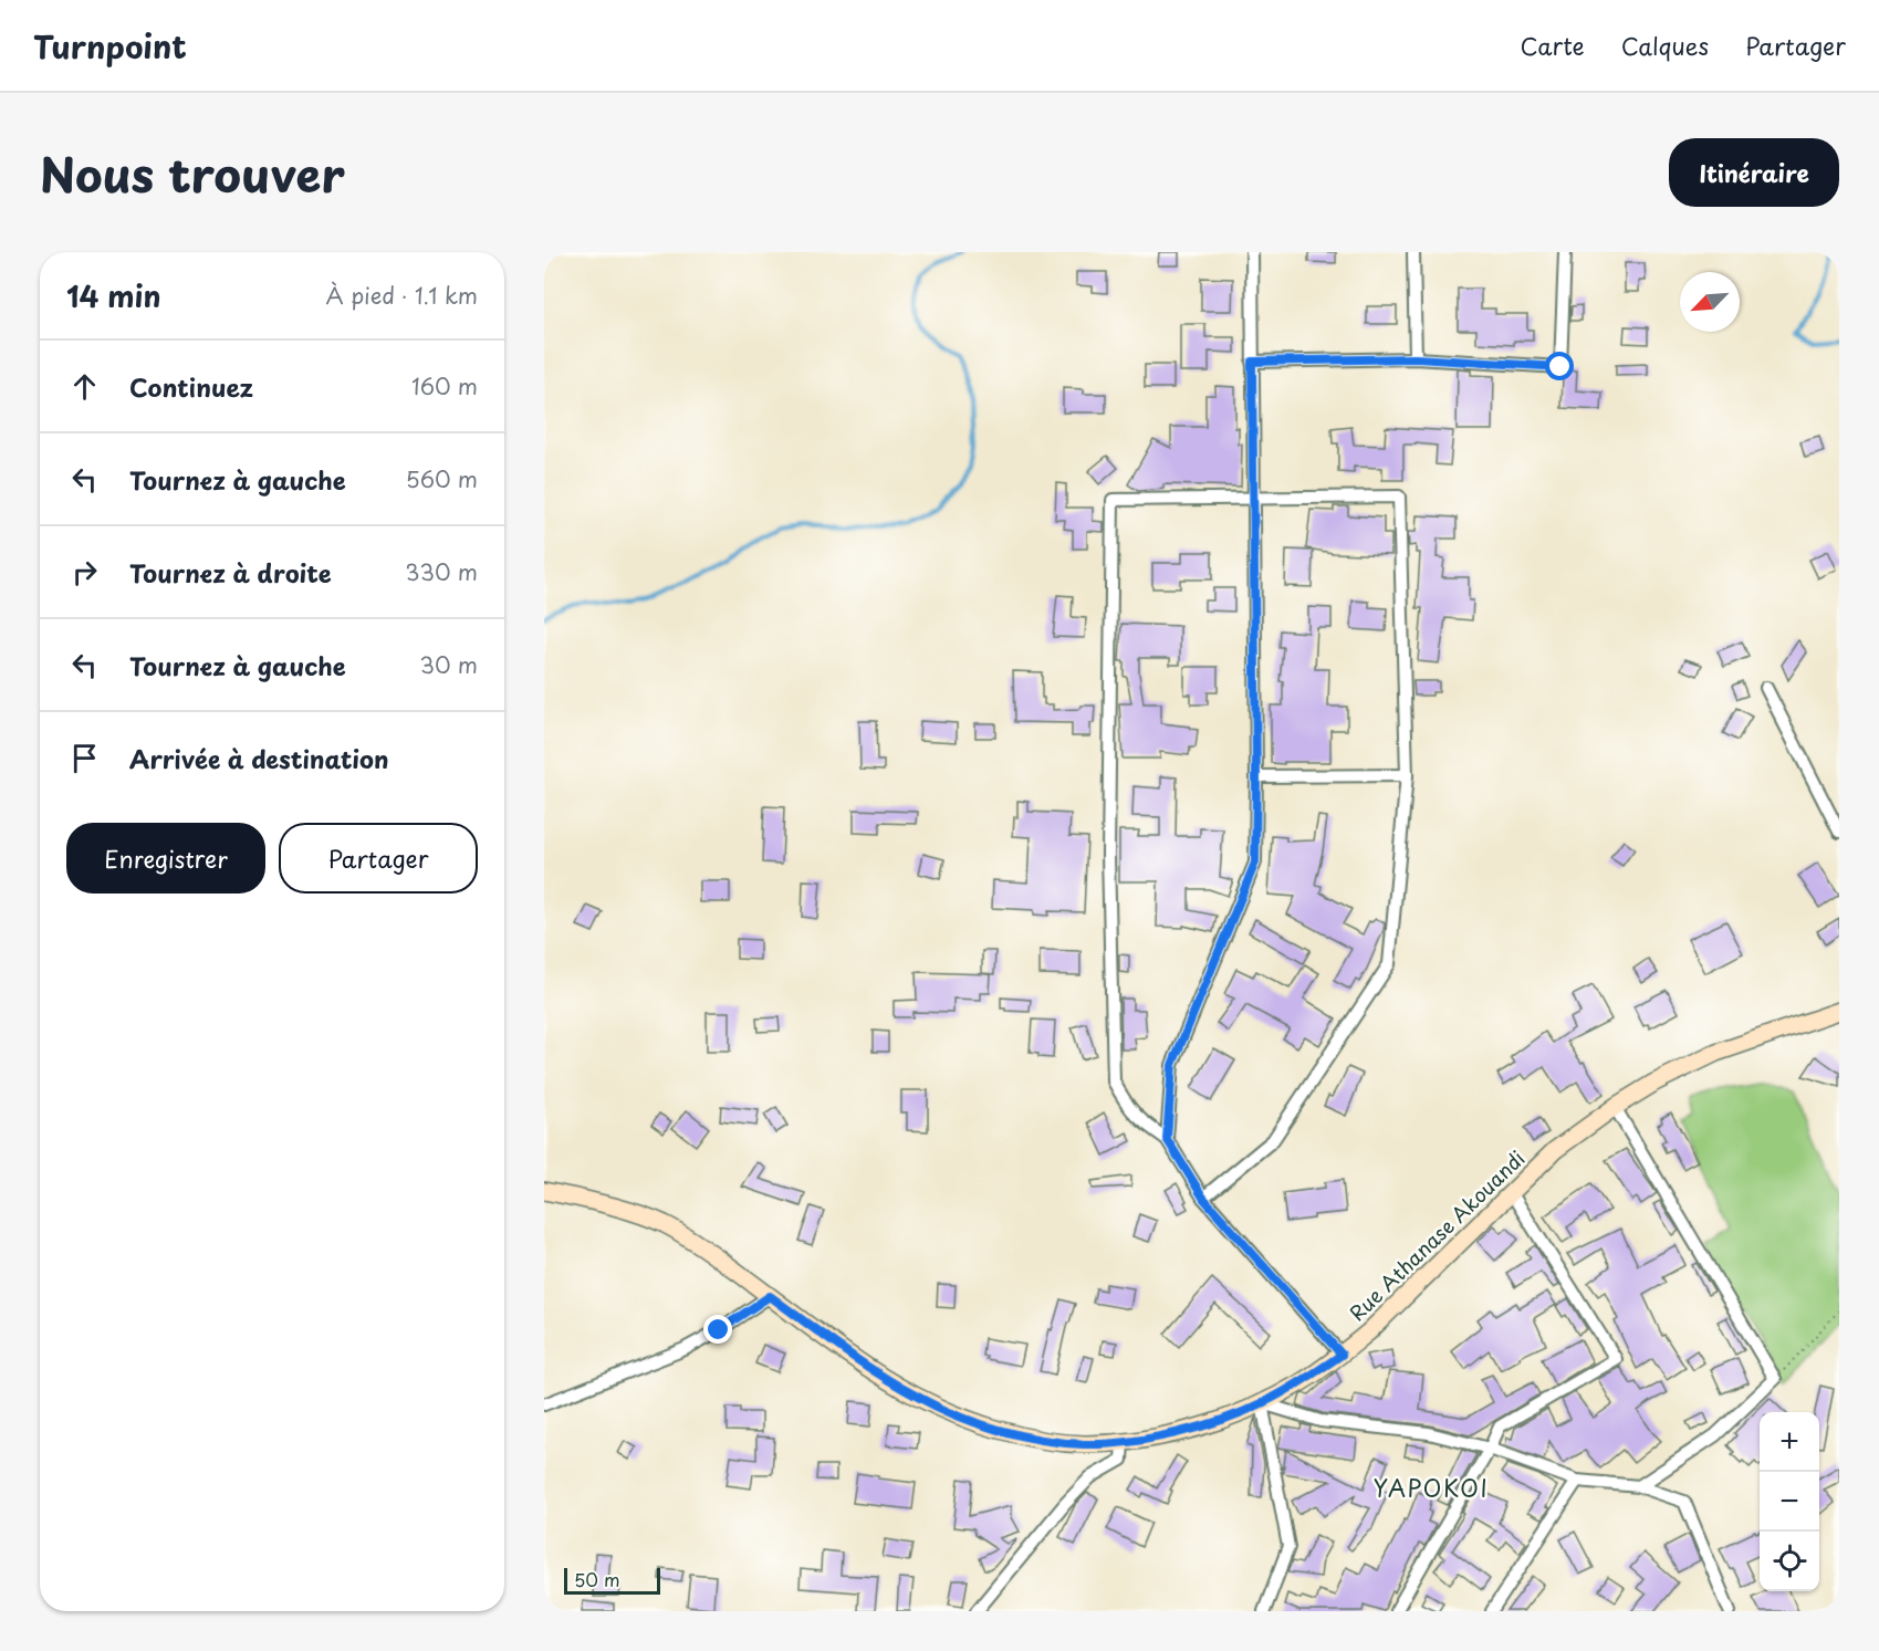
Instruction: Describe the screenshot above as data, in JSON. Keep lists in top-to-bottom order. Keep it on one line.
{"streets":{"street":["Rue Athanase Akouandi"]},"districts":["YAPOKOI"],"scale_bar":"50 m","north":"bottom left","page":{"header":"Turnpoint","nav":["Carte","Calques","Partager"],"title":"Nous trouver","buttons":["Itinéraire",["Enregistrer","Partager"]],"heading":["14 min","À pied · 1.1 km"],"list":[["Continuez","160 m"],["Tournez à gauche","560 m"],["Tournez à droite","330 m"],["Tournez à gauche","30 m"],"Arrivée à destination"],"map_buttons":["+","−"],"scale":"50 m"}}
